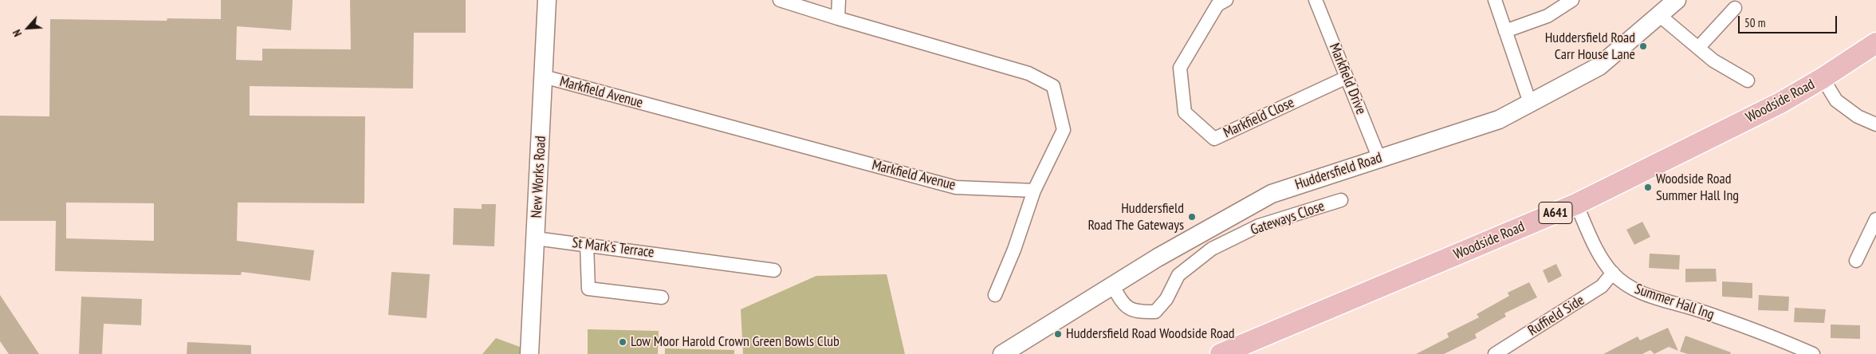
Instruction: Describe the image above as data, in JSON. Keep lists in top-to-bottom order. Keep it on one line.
{"streets":{"main road":["Woodside Road","Huddersfield Road","New Works Road","A641"],"street":["Markfield Drive","Markfield Avenue","Markfield Close","Gateways Close","St Mark's Terrace","Summer Hall Ing","Ruffield Side"]},"crossings":[["Markfield Drive","Markfield Close"],["Markfield Drive","Huddersfield Road"],["Markfield Avenue","New Works Road"],["Woodside Road","Summer Hall Ing"],["Huddersfield Road","Gateways Close"],["New Works Road","St Mark's Terrace"],["Summer Hall Ing","Ruffield Side"]],"places":["Huddersfield Road Carr House Lane","Woodside Road Summer Hall Ing","Huddersfield Road The Gateways","Huddersfield Road Woodside Road","Low Moor Harold Crown Green Bowls Club"],"scale_bar":"50 m","north":"bottom left"}
